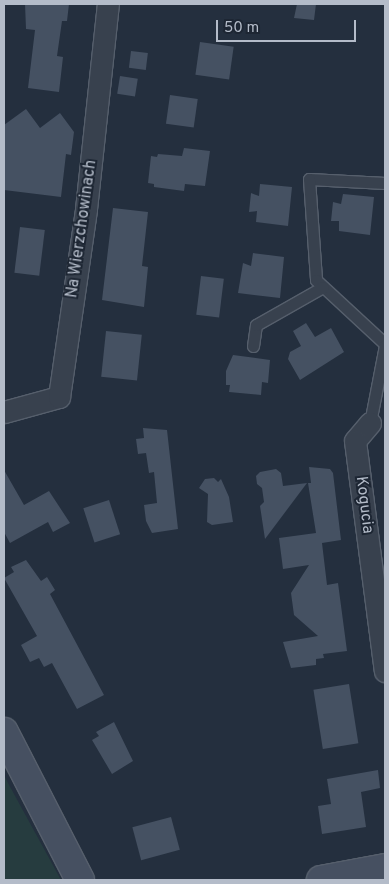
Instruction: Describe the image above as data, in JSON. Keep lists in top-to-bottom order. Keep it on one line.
{"streets":{"street":["Na Wierzchowinach","Kogucia"]},"scale_bar":"50 m"}
